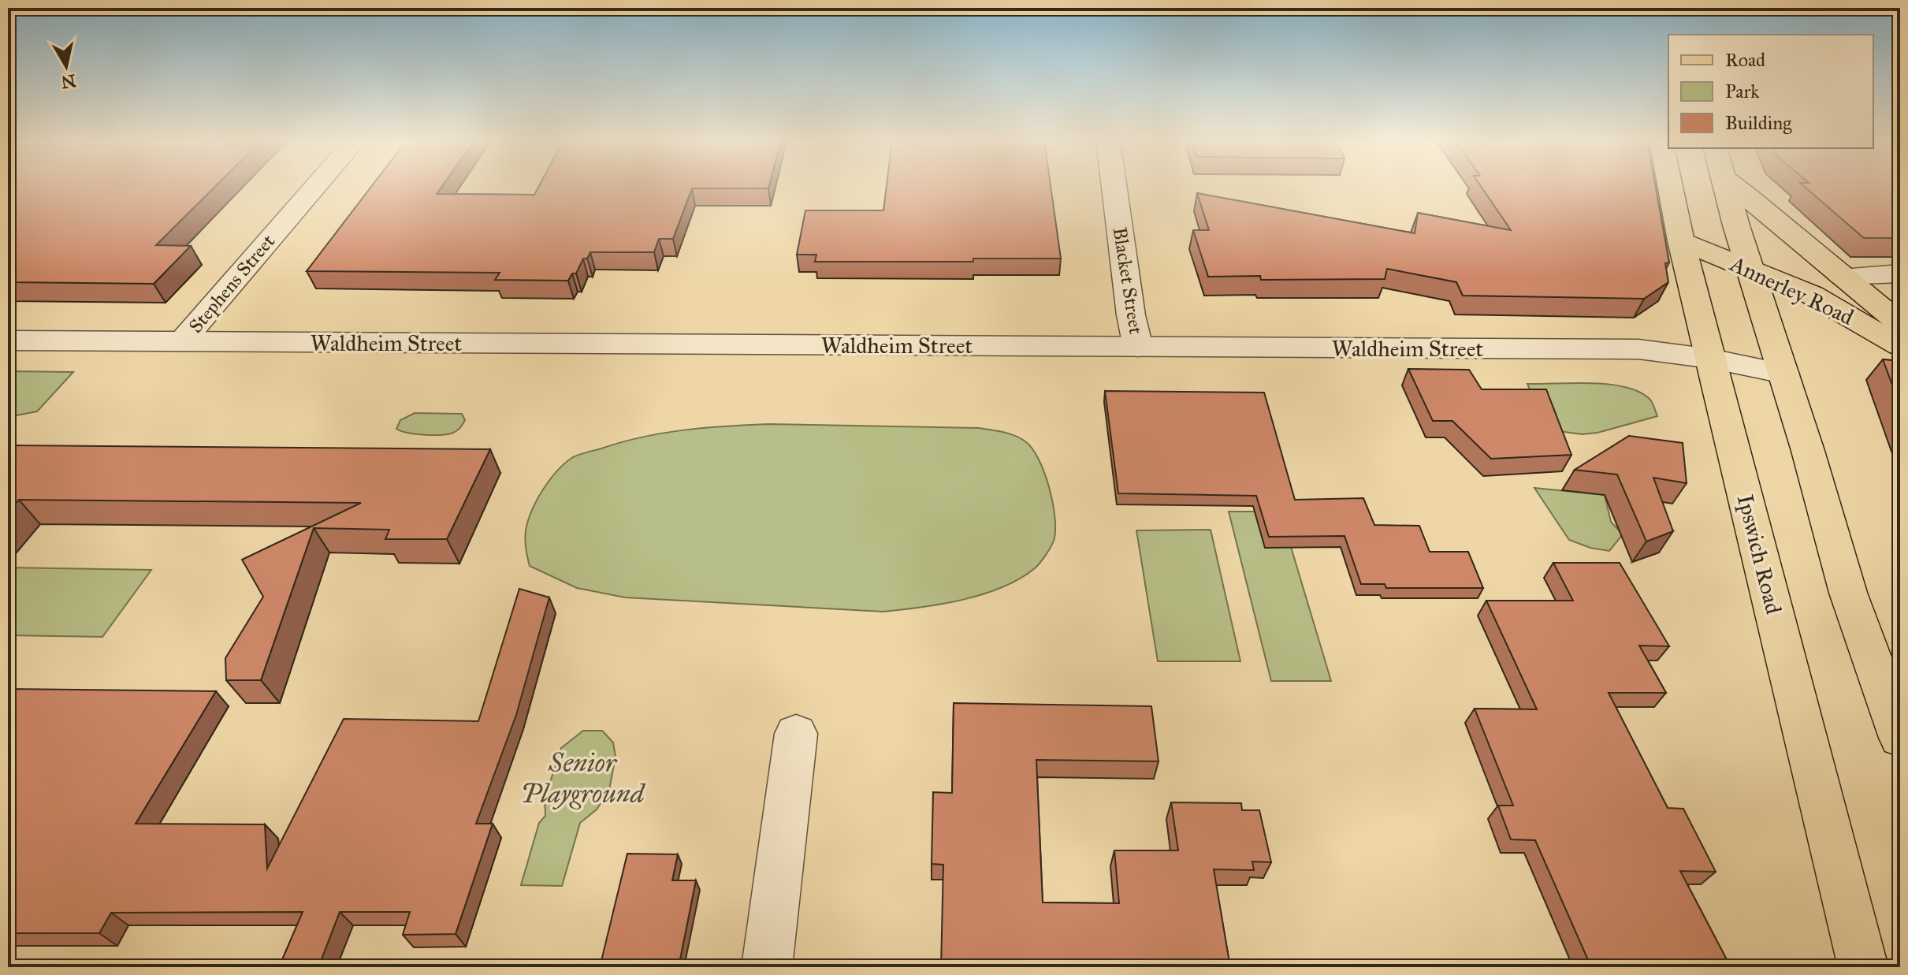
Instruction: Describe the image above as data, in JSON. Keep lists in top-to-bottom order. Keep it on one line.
{"streets":{"main road":["Annerley Road","Ipswich Road"],"street":["Blacket Street","Stephens Street","Waldheim Street"]},"crossings":[["Blacket Street","Waldheim Street"],["Stephens Street","Waldheim Street"],["Annerley Road","Ipswich Road"],["Waldheim Street","Ipswich Road"]],"parks":["Senior Playground"],"legend":["Road","Park","Building"],"north":"bottom"}
